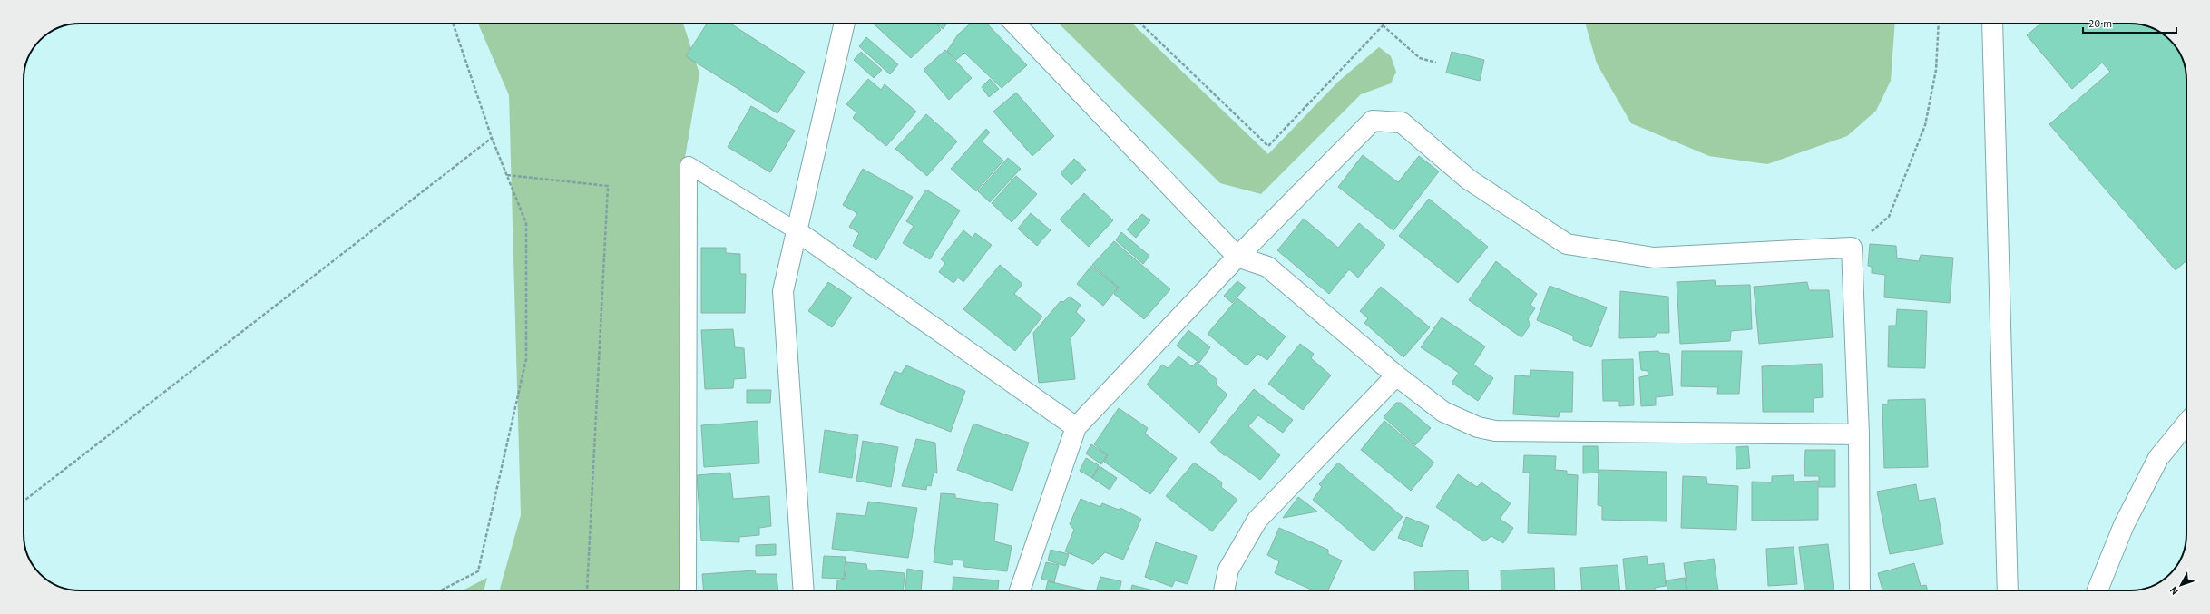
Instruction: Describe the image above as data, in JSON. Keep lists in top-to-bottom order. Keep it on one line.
{"scale_bar":"20 m","north":"bottom left"}
